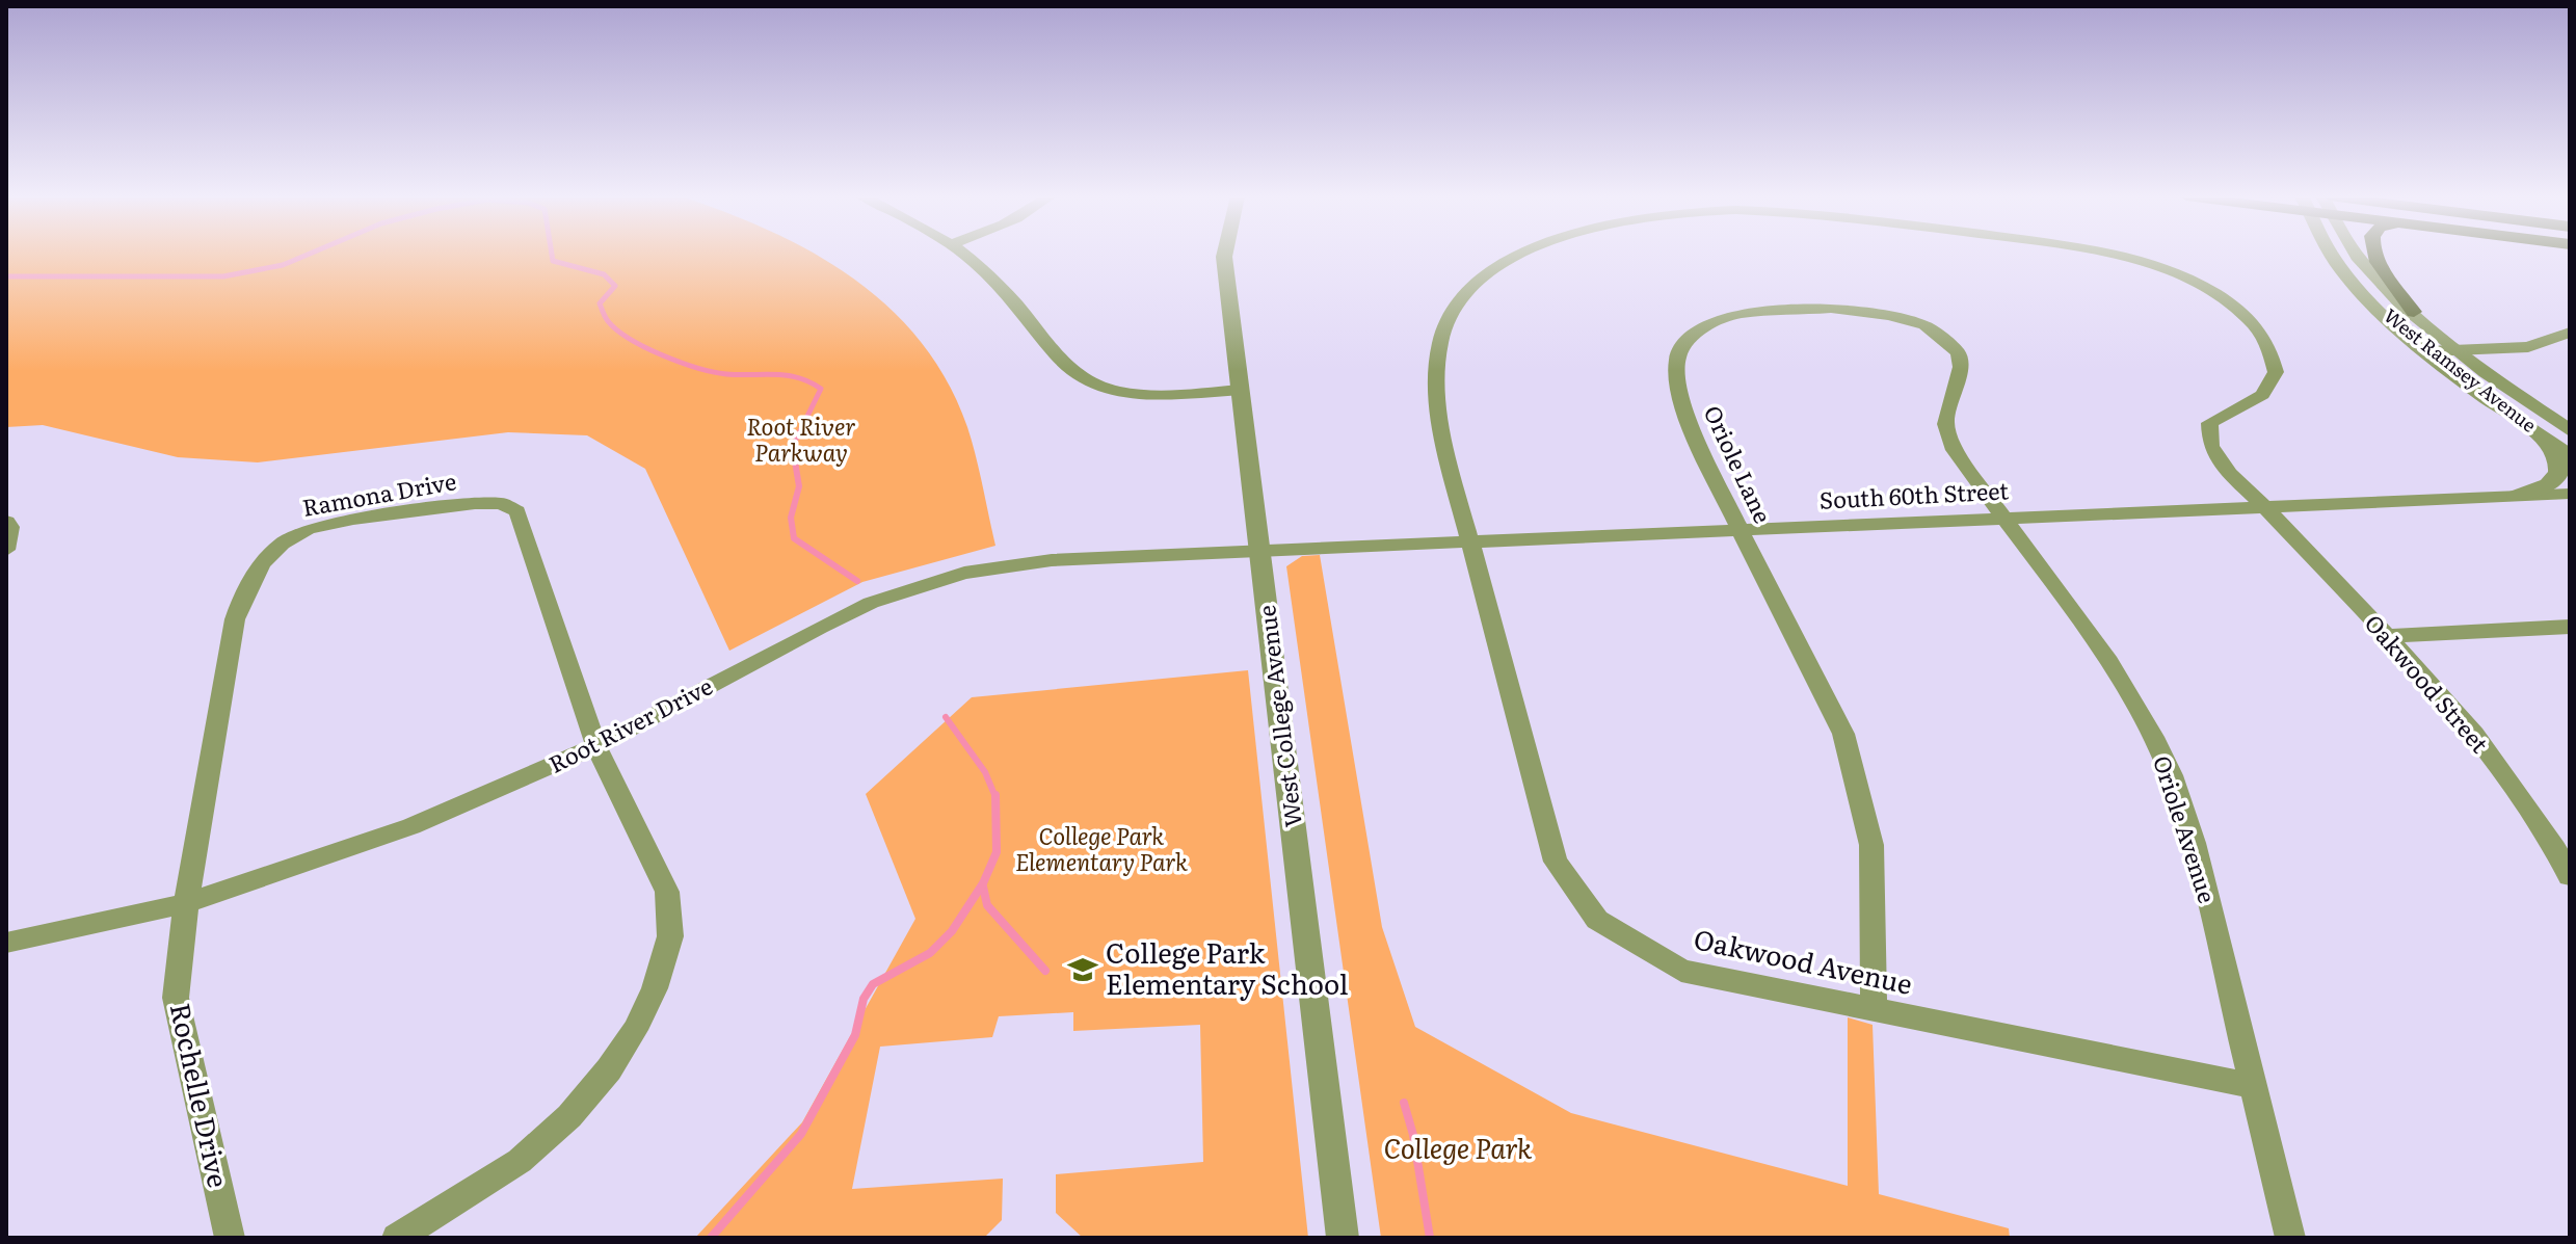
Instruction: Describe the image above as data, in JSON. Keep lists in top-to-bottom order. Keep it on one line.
{"streets":{"street":["West Ramsey Avenue","Oriole Lane","Ramona Drive","South 60th Street","Oakwood Street","West College Avenue","Root River Drive","Oriole Avenue","Oakwood Avenue","Rochelle Drive"]},"crossings":[["Oriole Lane","South 60th Street"],["Oriole Lane","Oriole Avenue"],["Oriole Lane","Oakwood Avenue"],["Ramona Drive","Root River Drive"],["Ramona Drive","Rochelle Drive"],["South 60th Street","Oakwood Street"],["South 60th Street","West College Avenue"],["South 60th Street","Root River Drive"],["South 60th Street","Oriole Avenue"],["South 60th Street","Oakwood Avenue"],["Oakwood Street","Oakwood Avenue"],["West College Avenue","Root River Drive"],["Root River Drive","Rochelle Drive"],["Oriole Avenue","Oakwood Avenue"]],"parks":["Root River Parkway","College Park Elementary Park","College Park"],"places":{"school or university":["College Park Elementary School"]}}
